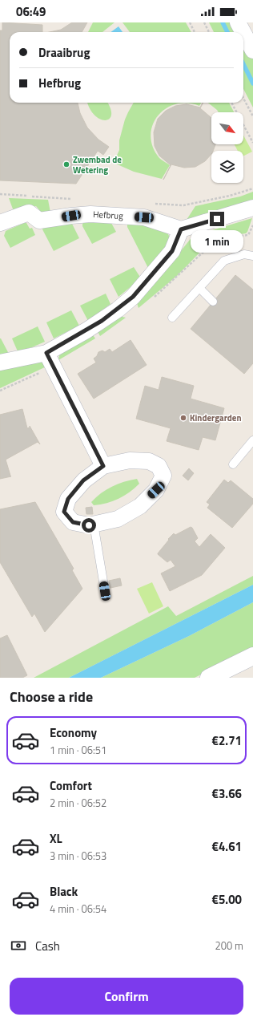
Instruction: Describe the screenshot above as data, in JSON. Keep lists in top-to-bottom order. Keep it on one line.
{"streets":{"street":["Hefbrug"]},"places":["Zwembad de Wetering","Kindergarden"],"north":"bottom right","page":{"status":"06:49","banner":["Draaibrug","Hefbrug"],"bubble":"1 min","heading":"Choose a ride","list":[{"name":"Economy","note":"1 min · 06:51","value":"€2.71"},{"name":"Comfort","note":"2 min · 06:52","value":"€3.66"},{"name":"XL","note":"3 min · 06:53","value":"€4.61"},{"name":"Black","note":"4 min · 06:54","value":"€5.00"}],"pay":["Cash","200 m"],"buttons":"Confirm"}}
